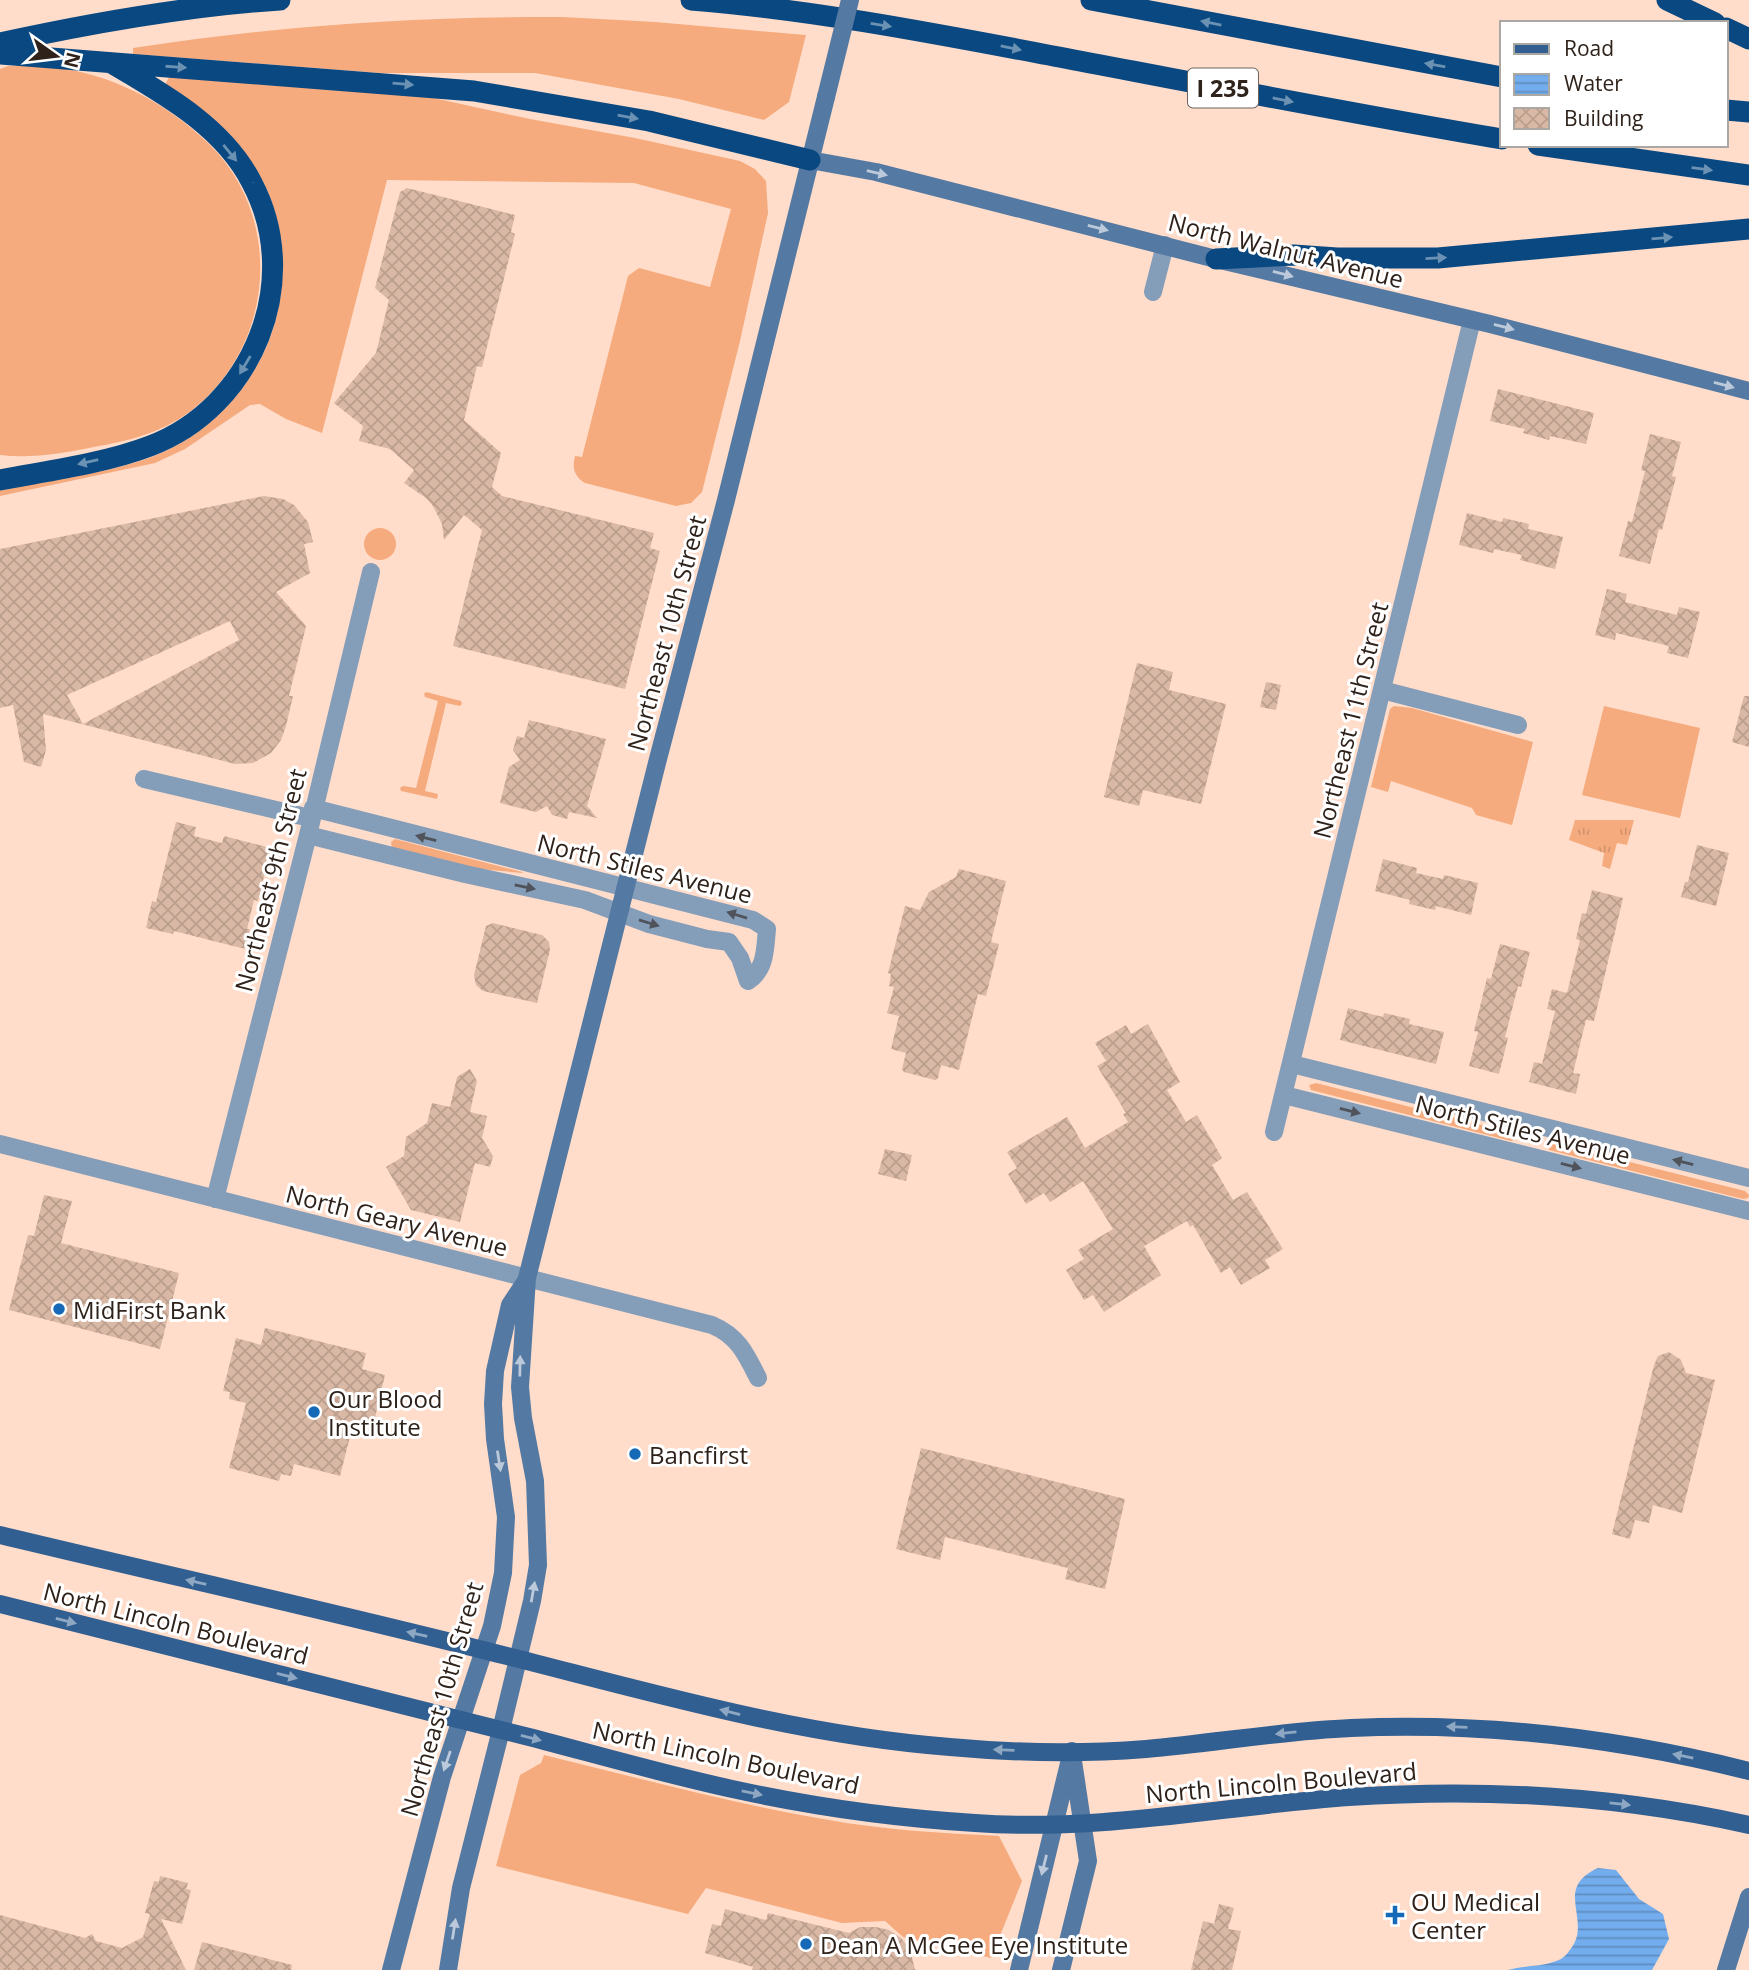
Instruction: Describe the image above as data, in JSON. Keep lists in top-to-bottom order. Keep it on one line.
{"streets":{"highway":["I 235"],"main road":["North Walnut Avenue","Northeast 10th Street","North Lincoln Boulevard"],"street":["Northeast 11th Street","North Stiles Avenue","Northeast 9th Street","North Geary Avenue"]},"crossings":[["North Walnut Avenue","Northeast 10th Street"],["North Walnut Avenue","Northeast 11th Street"],["Northeast 10th Street","North Stiles Avenue"],["Northeast 10th Street","North Geary Avenue"],["Northeast 10th Street","North Lincoln Boulevard"],["Northeast 11th Street","North Stiles Avenue"],["North Stiles Avenue","Northeast 9th Street"],["Northeast 9th Street","North Geary Avenue"]],"one_way":["North Walnut Avenue"],"places":{"other":["MidFirst Bank","Our Blood Institute","Bancfirst","Dean A McGee Eye Institute"],"health":["OU Medical Center"]},"legend":["Road","Water","Building"],"north":"right"}
